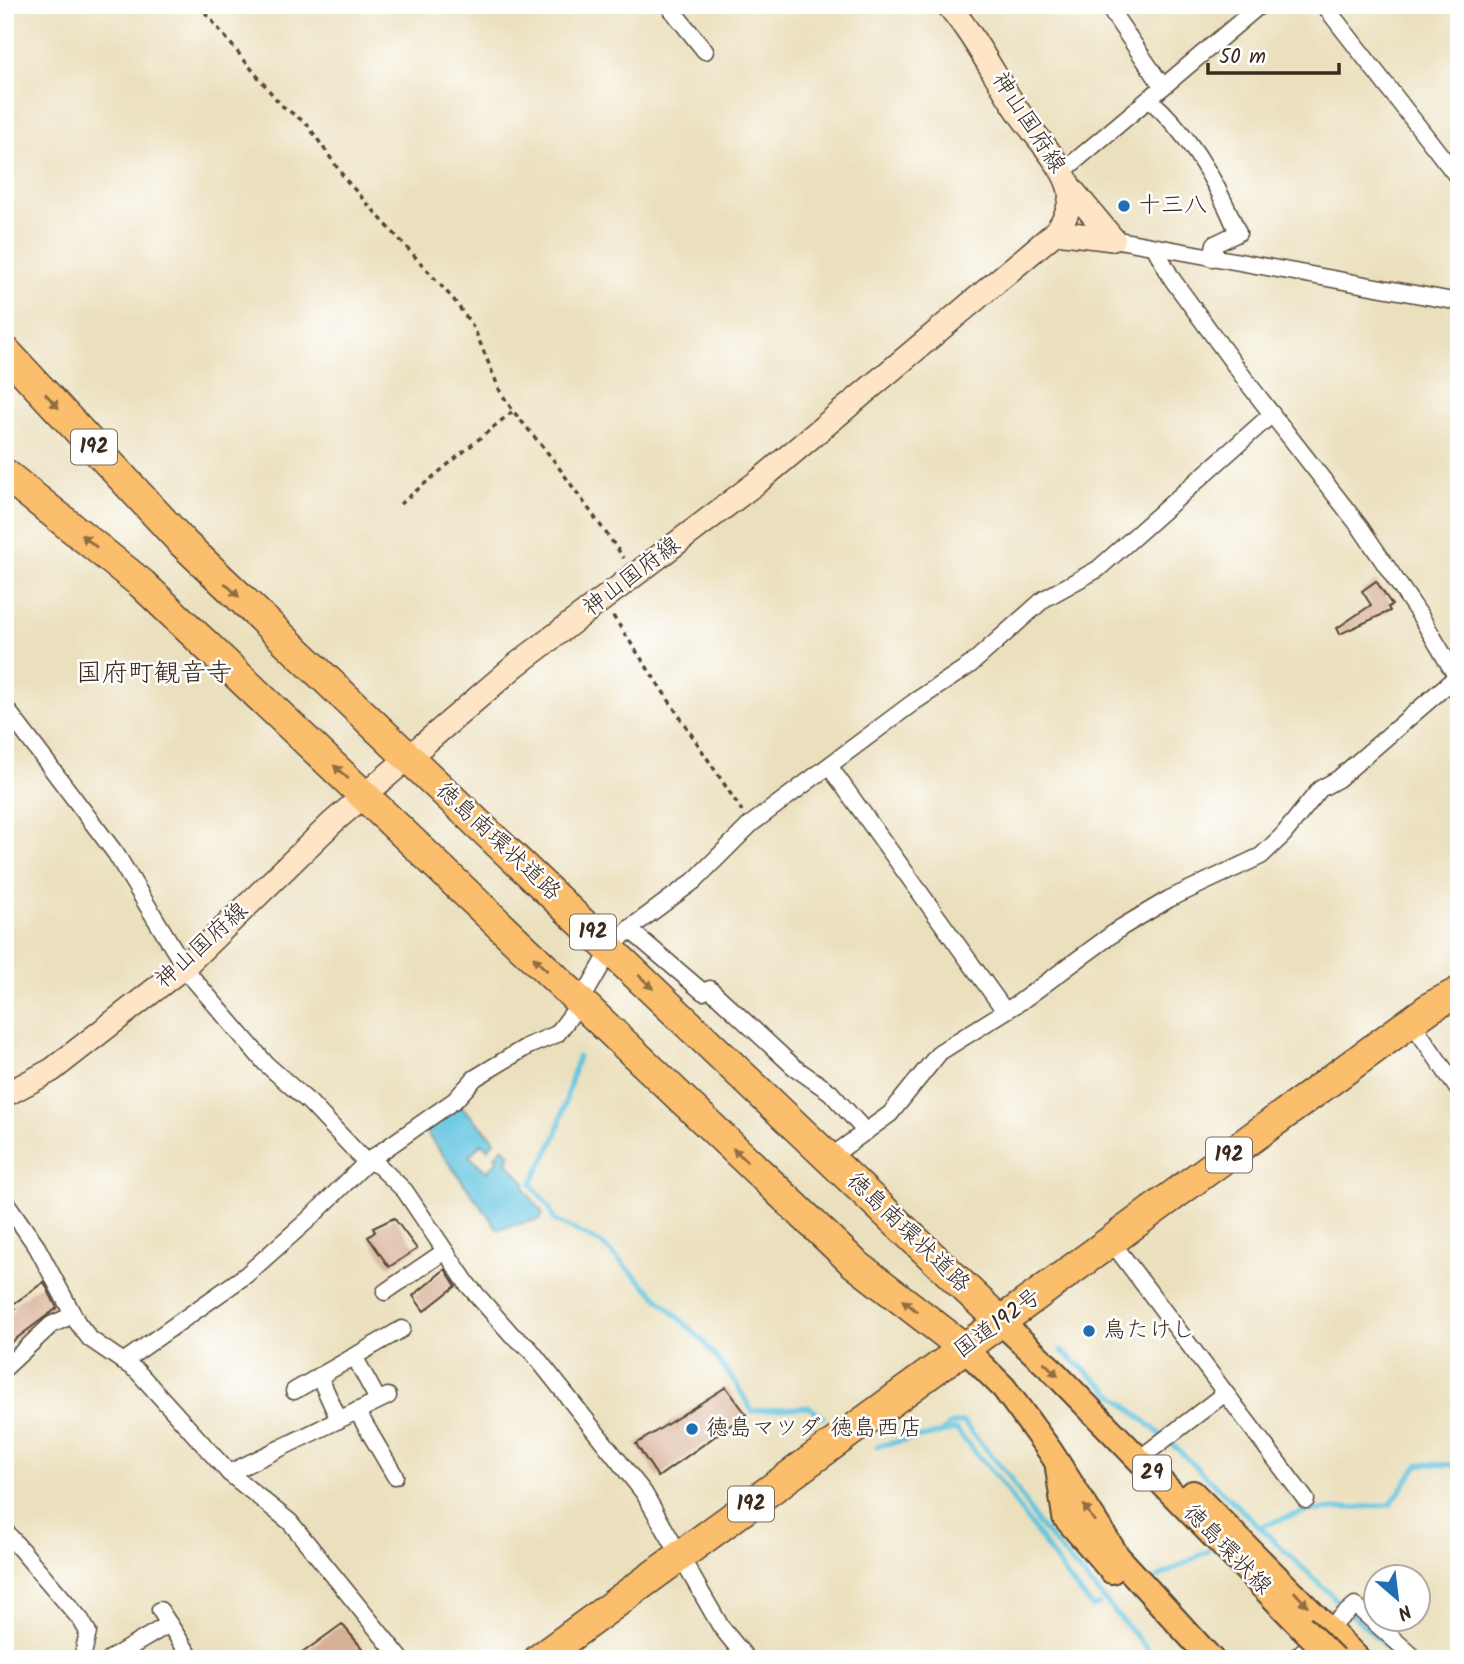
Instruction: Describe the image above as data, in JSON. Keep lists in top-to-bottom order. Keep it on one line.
{"streets":{"highway":["192","徳島南環状道路","国道192号"],"main road":["神山国府線","29","徳島環状線"]},"crossings":[["神山国府線","192"],["神山国府線","徳島南環状道路"],["192","国道192号"],["徳島南環状道路","国道192号"],["徳島南環状道路","徳島環状線"],["国道192号","徳島環状線"]],"districts":["国府町観音寺"],"places":["十三八","鳥たけし","徳島マツダ 徳島西店"],"scale_bar":"50 m","north":"bottom right"}
